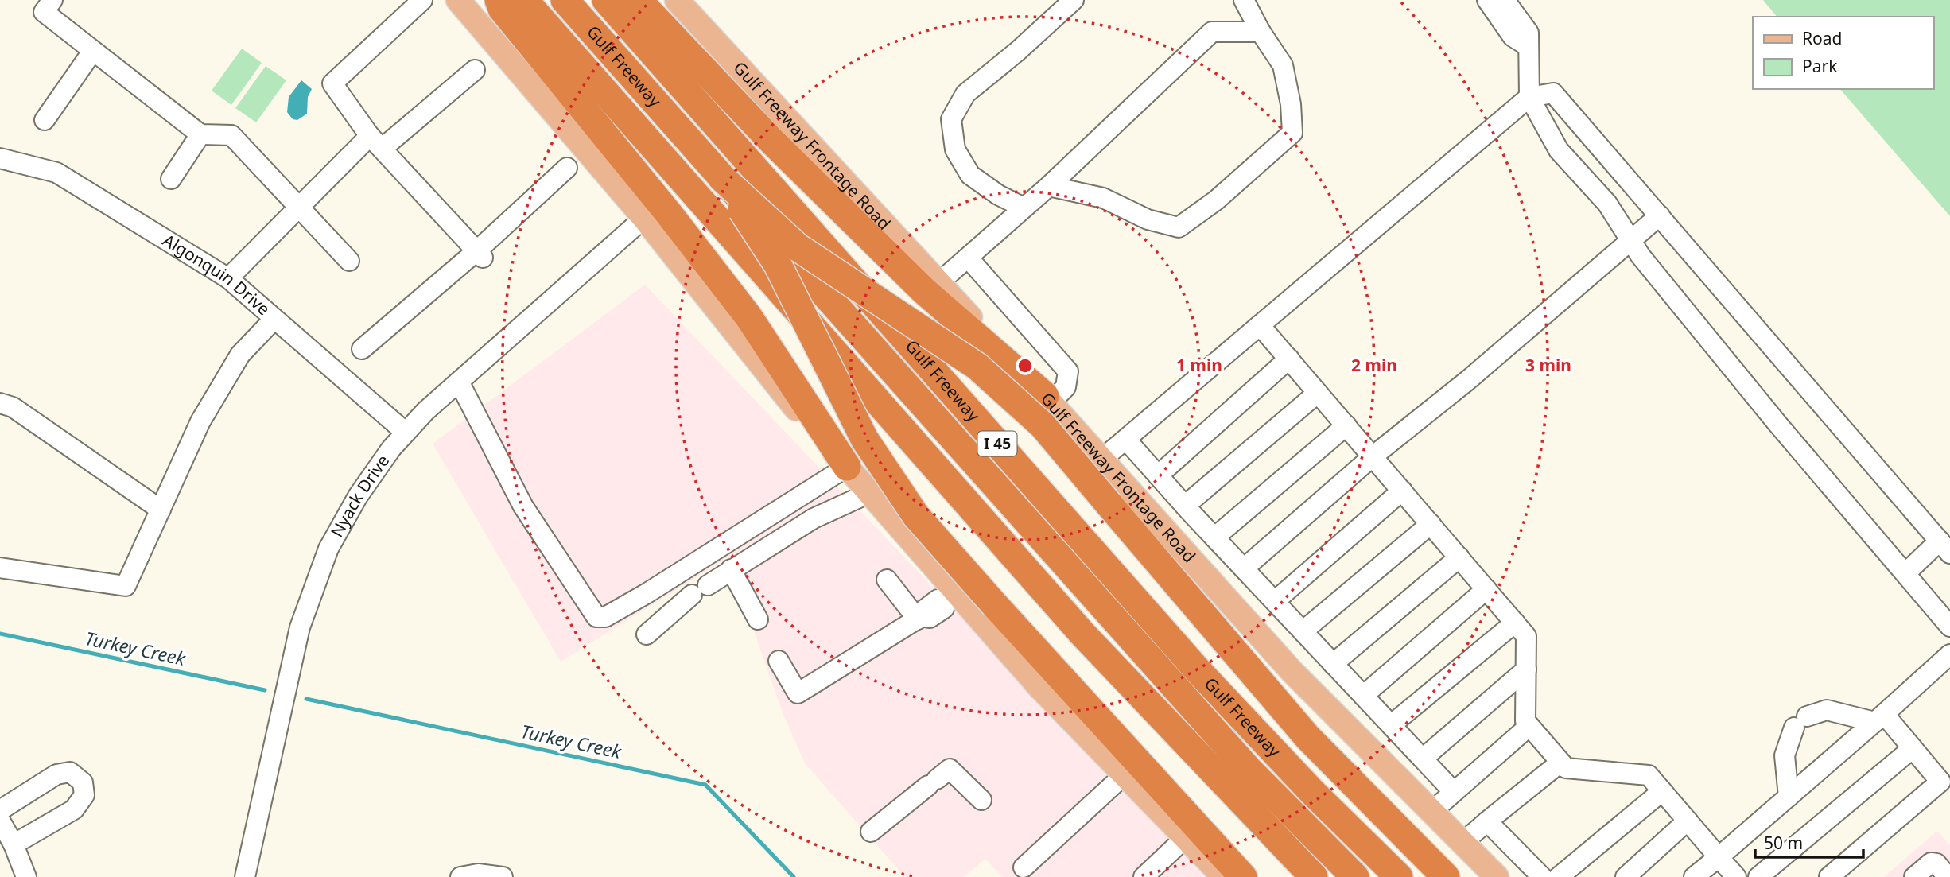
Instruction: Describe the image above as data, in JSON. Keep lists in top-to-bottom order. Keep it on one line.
{"streets":{"highway":["Gulf Freeway","I 45"],"main road":["Gulf Freeway Frontage Road"],"street":["Algonquin Drive","Nyack Drive"]},"crossings":[["Algonquin Drive","Nyack Drive"]],"water":["Turkey Creek"],"legend":["Road","Park"],"scale_bar":"50 m","rings":["1 min","2 min","3 min"]}
